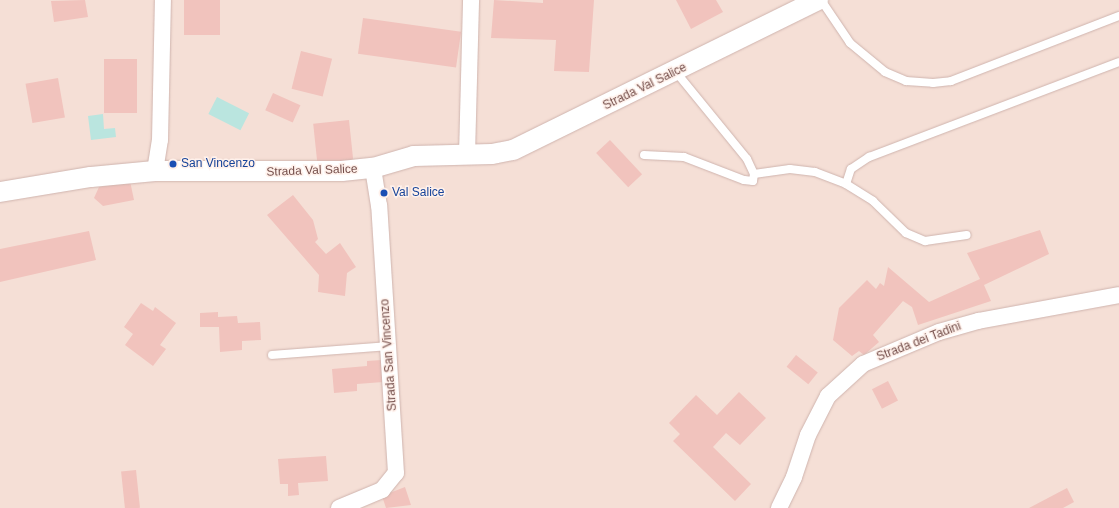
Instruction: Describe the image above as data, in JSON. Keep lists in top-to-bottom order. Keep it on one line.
{"streets":{"street":["Strada Val Salice","Strada dei Tadini","Strada San Vincenzo"]},"crossings":[["Strada Val Salice","Strada San Vincenzo"]],"places":["San Vincenzo","Val Salice"]}
